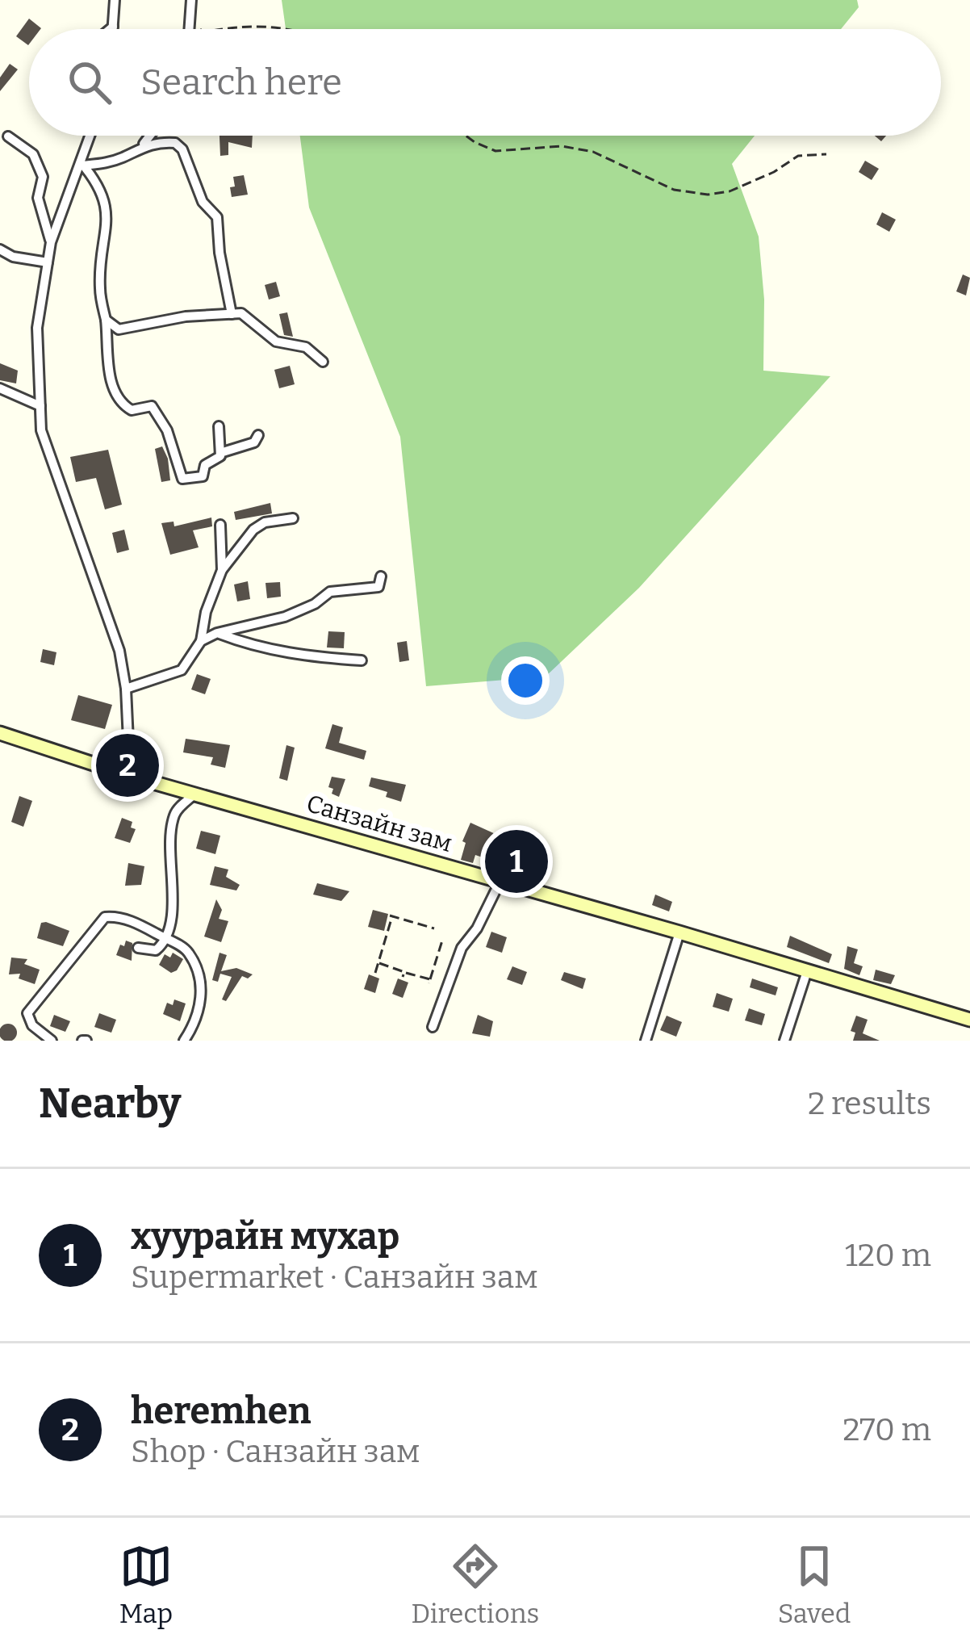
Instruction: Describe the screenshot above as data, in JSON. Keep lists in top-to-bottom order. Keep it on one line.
{"streets":{"main road":["Санзайн зам"]},"page":{"search":"Search here","pins":["2","1"],"heading":["Nearby","2 results"],"list":[{"mark":"1","name":"хуурайн мухар","note":"Supermarket · Санзайн зам","value":"120 m"},{"mark":"2","name":"heremhen","note":"Shop · Санзайн зам","value":"270 m"}],"nav":["Map","Directions","Saved"]}}
